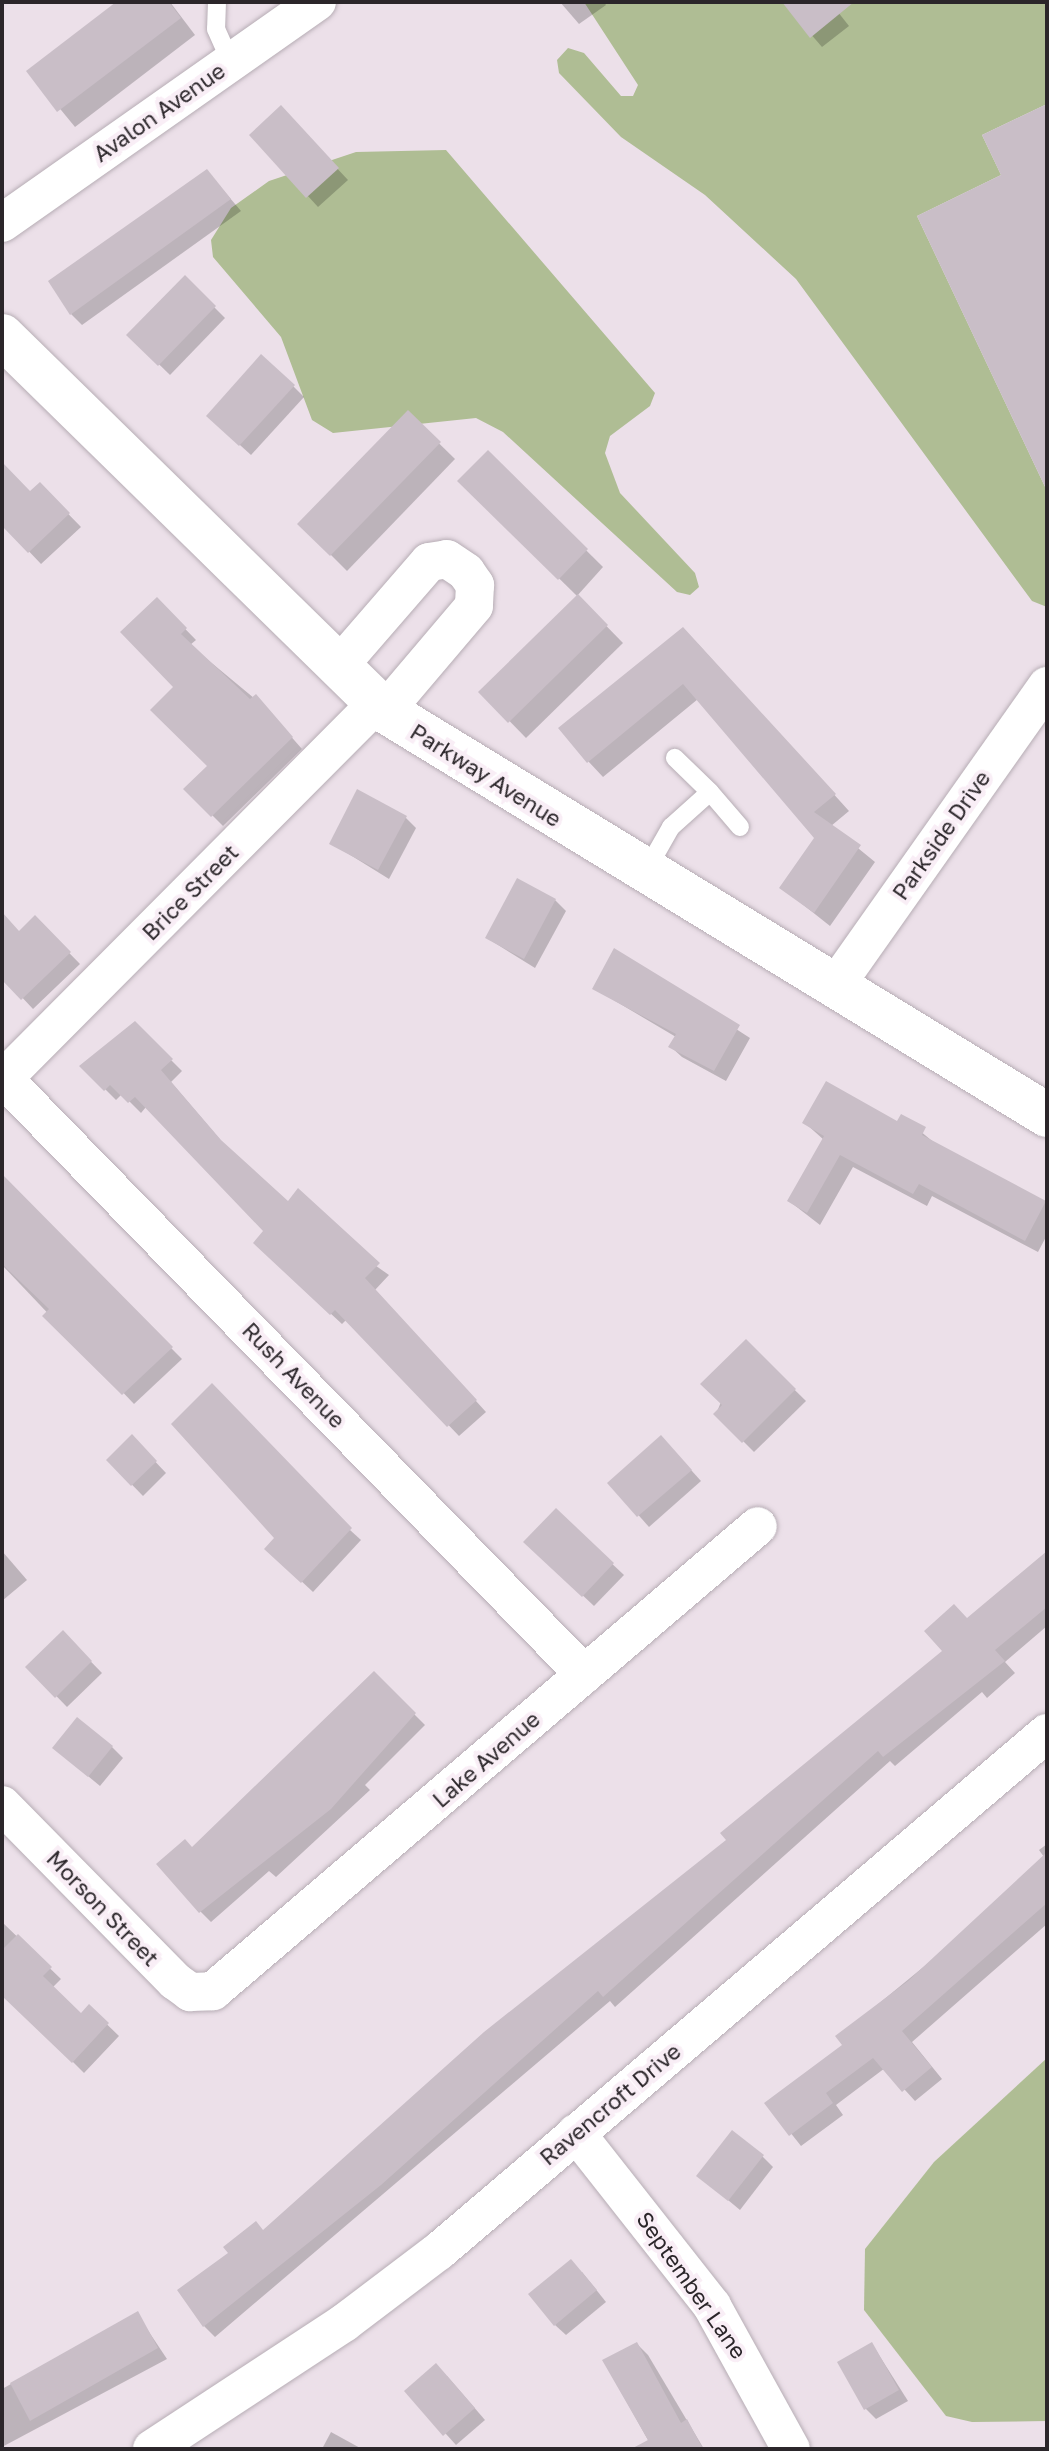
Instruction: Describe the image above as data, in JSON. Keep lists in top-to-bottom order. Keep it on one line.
{"streets":{"street":["Avalon Avenue","Parkway Avenue","Parkside Drive","Brice Street","Rush Avenue","Lake Avenue","Morson Street","Ravencroft Drive","September Lane"]},"crossings":[["Parkway Avenue","Parkside Drive"],["Parkway Avenue","Brice Street"],["Brice Street","Rush Avenue"],["Rush Avenue","Lake Avenue"],["Lake Avenue","Morson Street"],["Ravencroft Drive","September Lane"]]}
